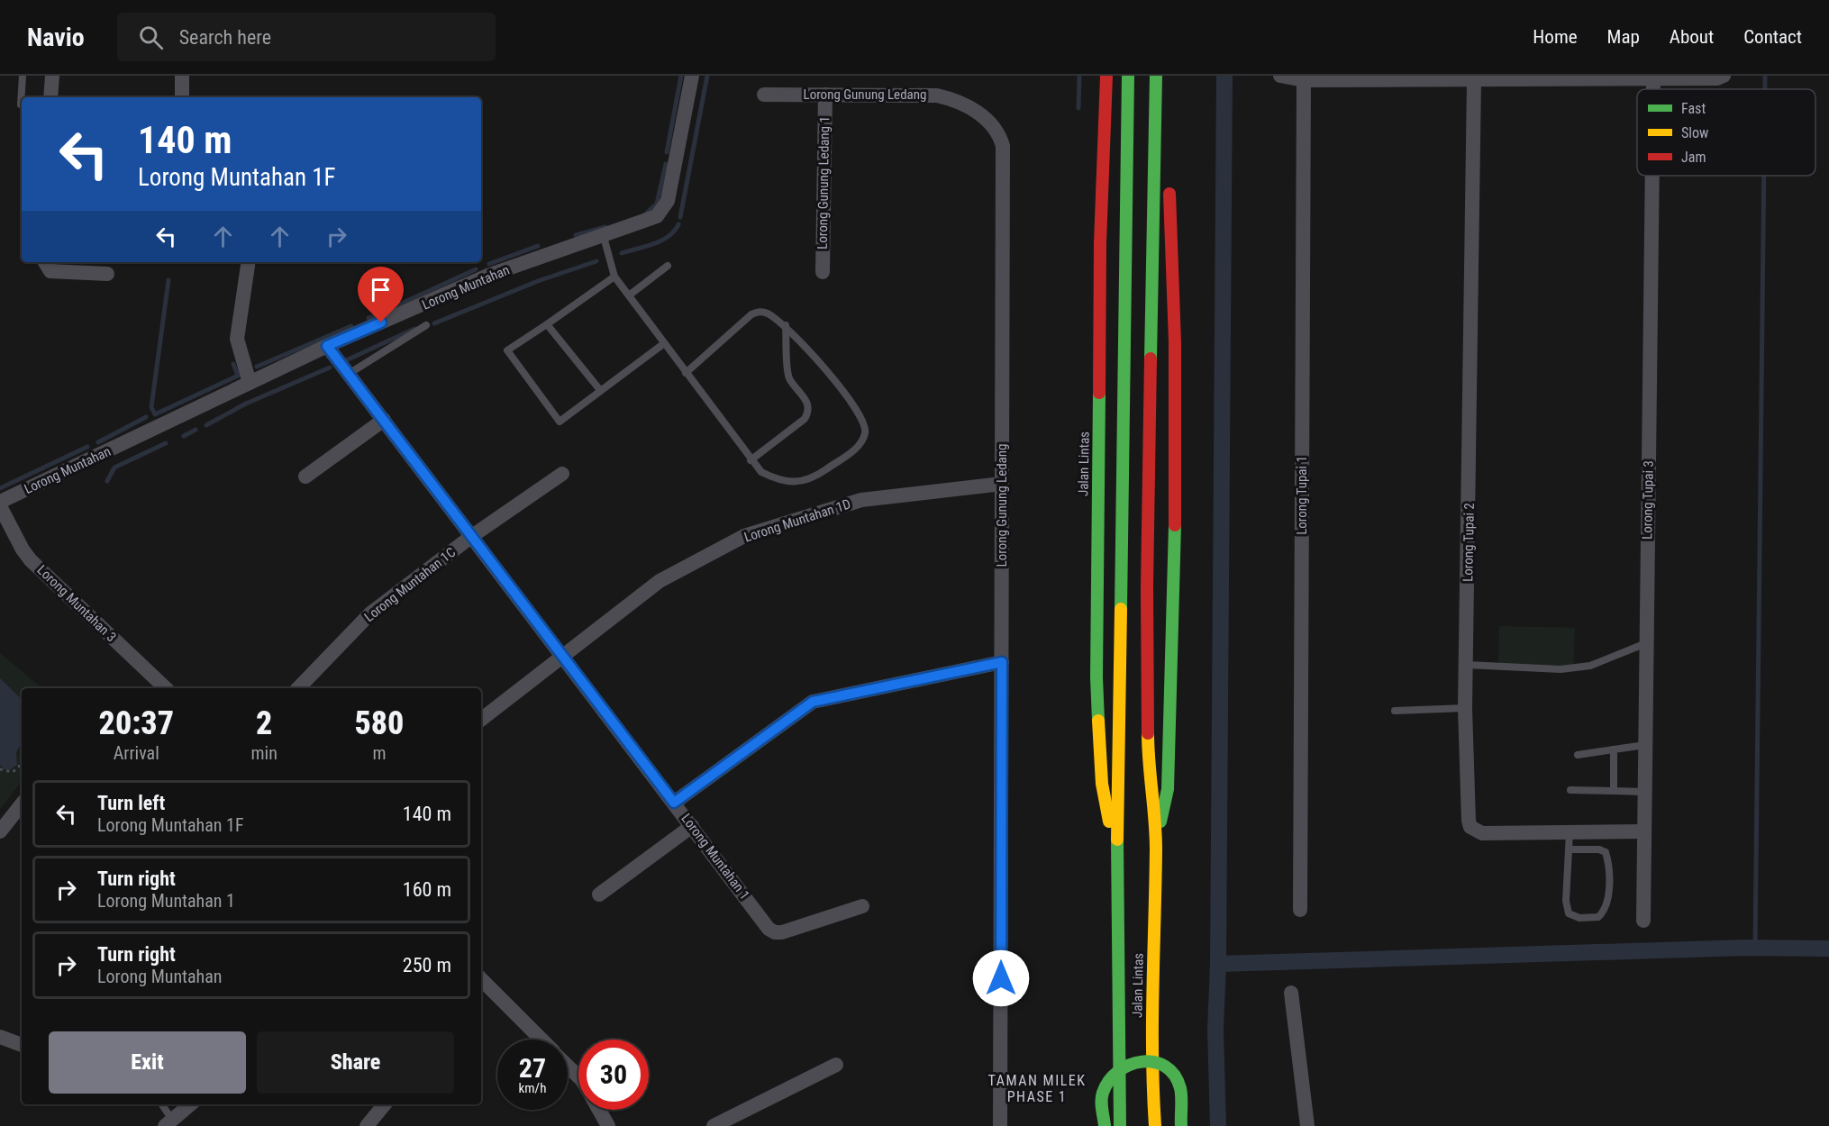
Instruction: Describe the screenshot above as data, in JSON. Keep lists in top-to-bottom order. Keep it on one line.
{"streets":{"highway":["Jalan Lintas"],"street":["Lorong Gunung Ledang","Lorong Gunung Ledang 1","Lorong Muntahan","Lorong Tupai 1","Lorong Tupai 3","Lorong Muntahan 1D","Lorong Tupai 2","Lorong Muntahan 1C","Lorong Muntahan 3","Lorong Muntahan 1"]},"crossings":[["Lorong Gunung Ledang","Lorong Gunung Ledang 1"],["Lorong Gunung Ledang","Lorong Muntahan 1D"],["Lorong Muntahan","Lorong Muntahan 1"],["Lorong Tupai 3","Lorong Tupai 2"],["Lorong Muntahan 1D","Lorong Muntahan 1"],["Lorong Muntahan 1C","Lorong Muntahan 1"]],"districts":["TAMAN MILEK PHASE 1"],"legend":["Fast","Slow","Jam"],"page":{"header":"Navio","search":"Search here","nav":["Home","Map","About","Contact"],"turn":["140 m","Lorong Muntahan 1F"],"eta":["20:37","Arrival","2","min","580","m"],"list":[{"name":"Turn left","note":"Lorong Muntahan 1F","value":"140 m"},{"name":"Turn right","note":"Lorong Muntahan 1","value":"160 m"},{"name":"Turn right","note":"Lorong Muntahan","value":"250 m"}],"buttons":["Exit","Share"],"speed":"27 km/h","limit":"30"}}
